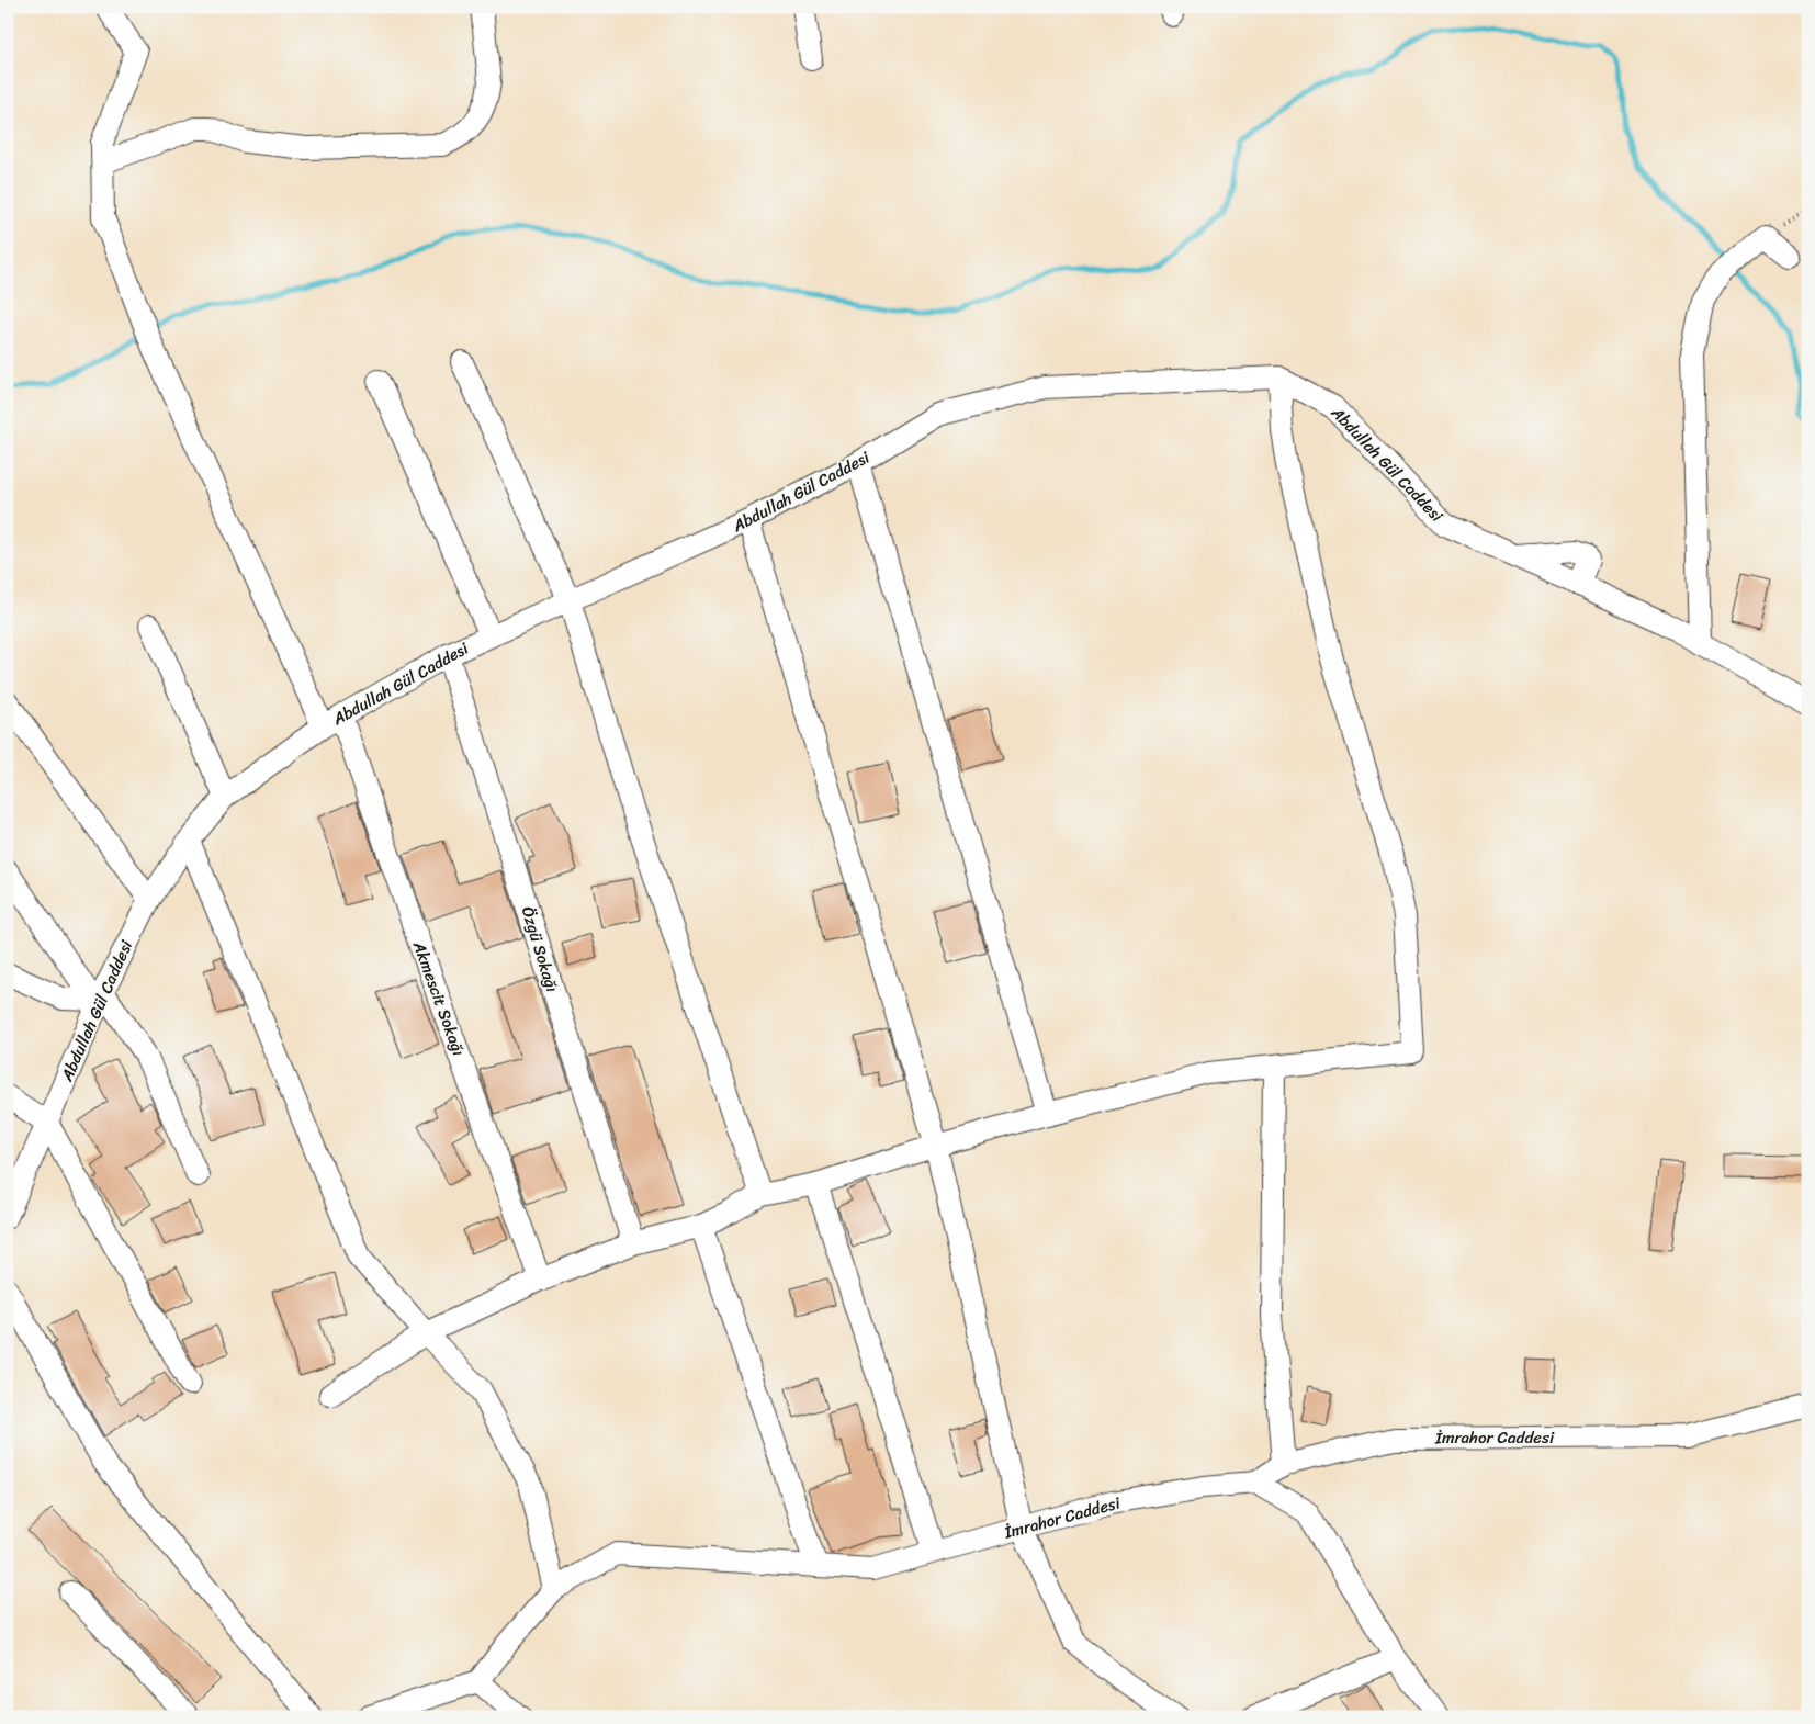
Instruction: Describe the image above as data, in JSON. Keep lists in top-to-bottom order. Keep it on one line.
{"streets":{"street":["Abdullah Gül Caddesi","Özgü Sokağı","Akmescit Sokağı","İmrahor Caddesi"]},"crossings":[["Abdullah Gül Caddesi","Özgü Sokağı"],["Abdullah Gül Caddesi","Akmescit Sokağı"]]}
